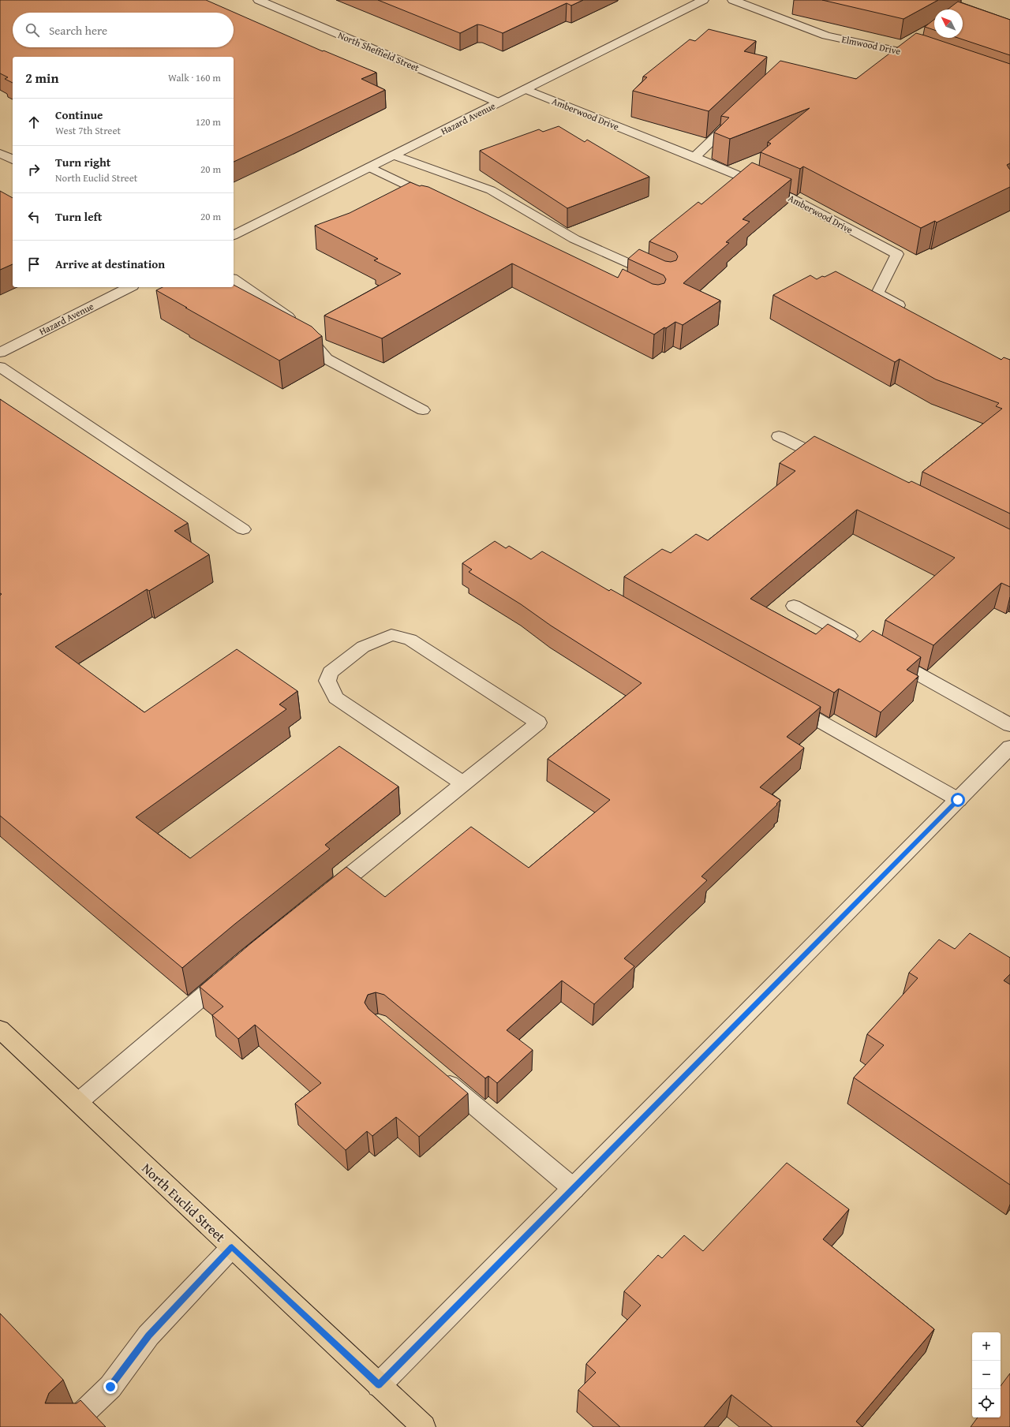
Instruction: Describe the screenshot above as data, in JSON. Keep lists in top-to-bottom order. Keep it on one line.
{"streets":{"main road":["North Euclid Street"],"street":["Elmwood Drive","North Sheffield Street","Amberwood Drive","Hazard Avenue"]},"crossings":[["North Sheffield Street","Hazard Avenue"],["Amberwood Drive","Hazard Avenue"]],"north":"top left","page":{"search":"Search here","heading":["2 min","Walk · 160 m"],"list":[["Continue","West 7th Street","120 m"],["Turn right","North Euclid Street","20 m"],["Turn left","20 m"],"Arrive at destination"],"map_buttons":["+","−"]}}
